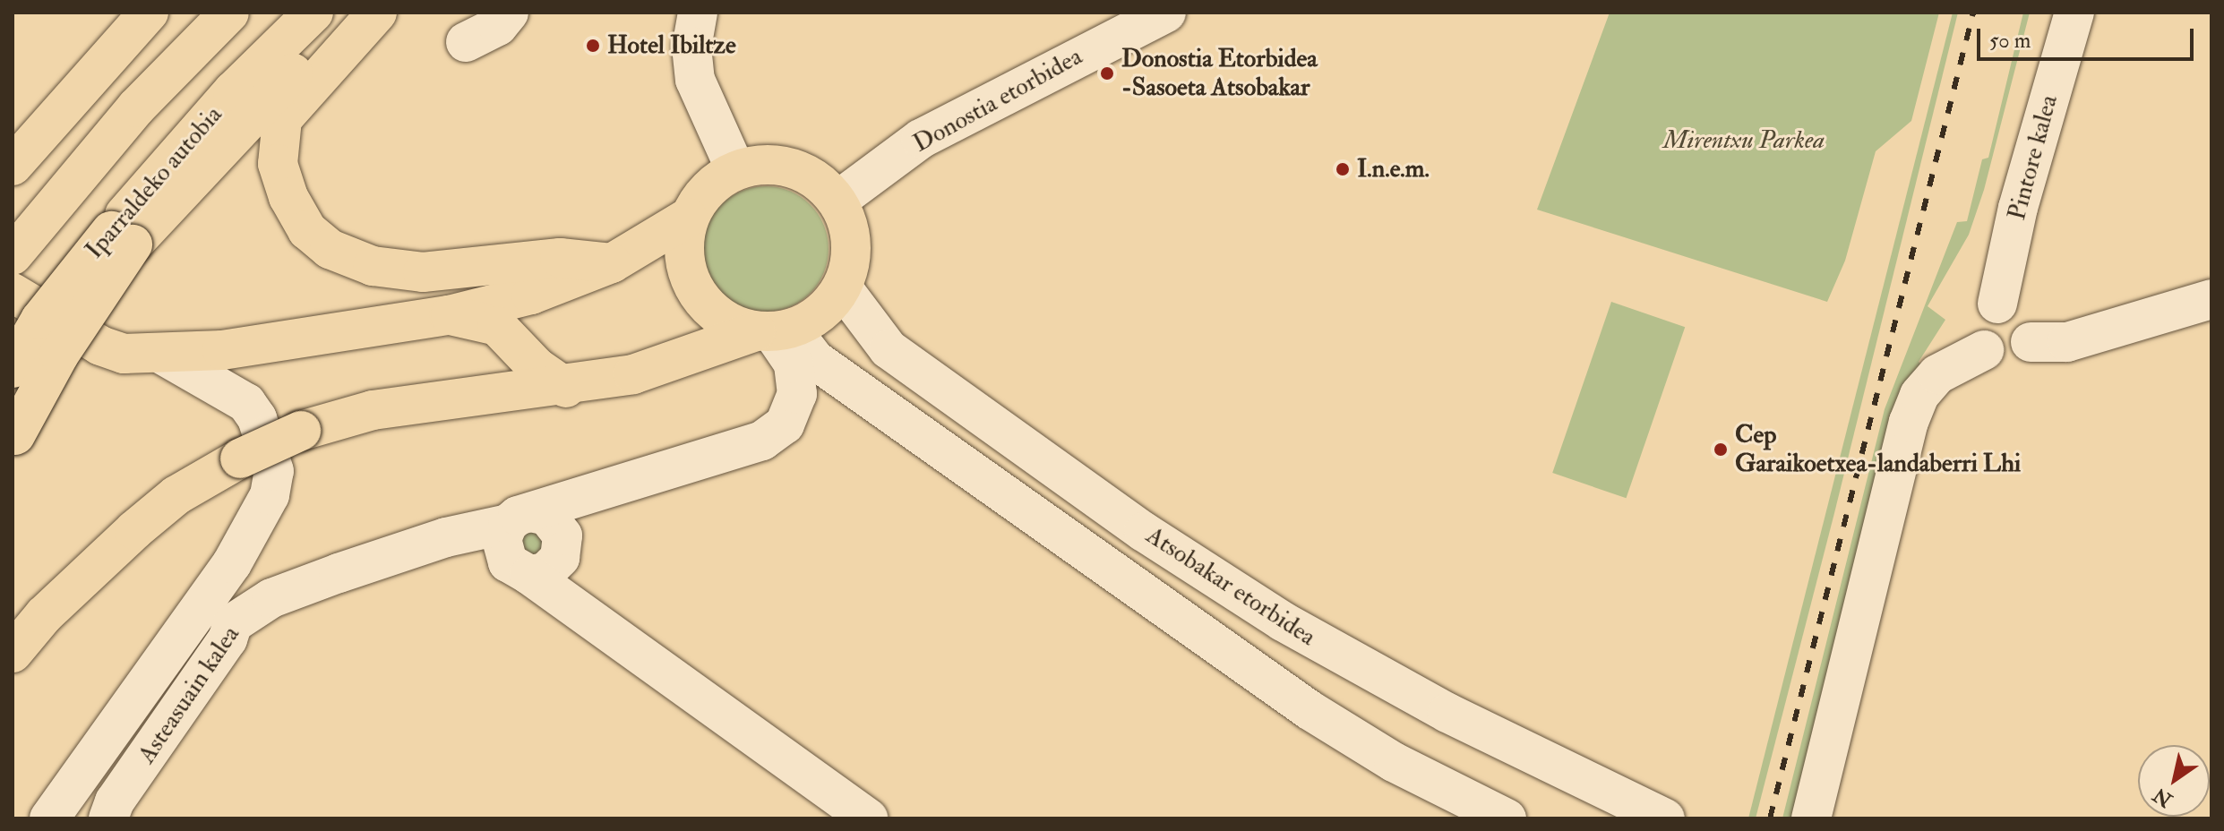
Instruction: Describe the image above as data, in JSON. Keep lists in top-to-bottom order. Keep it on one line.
{"streets":{"main road":["Iparraldeko autobia"],"street":["Donostia etorbidea","Pintore kalea","Atsobakar etorbidea","Asteasuain kalea"]},"crossings":[["Donostia etorbidea","Atsobakar etorbidea"],["Donostia etorbidea","Asteasuain kalea"],["Atsobakar etorbidea","Asteasuain kalea"]],"parks":["Mirentxu Parkea"],"places":["Hotel Ibiltze","Donostia Etorbidea -Sasoeta Atsobakar","I.n.e.m.","Cep Garaikoetxea-landaberri Lhi"],"scale_bar":"50 m","north":"bottom left"}
